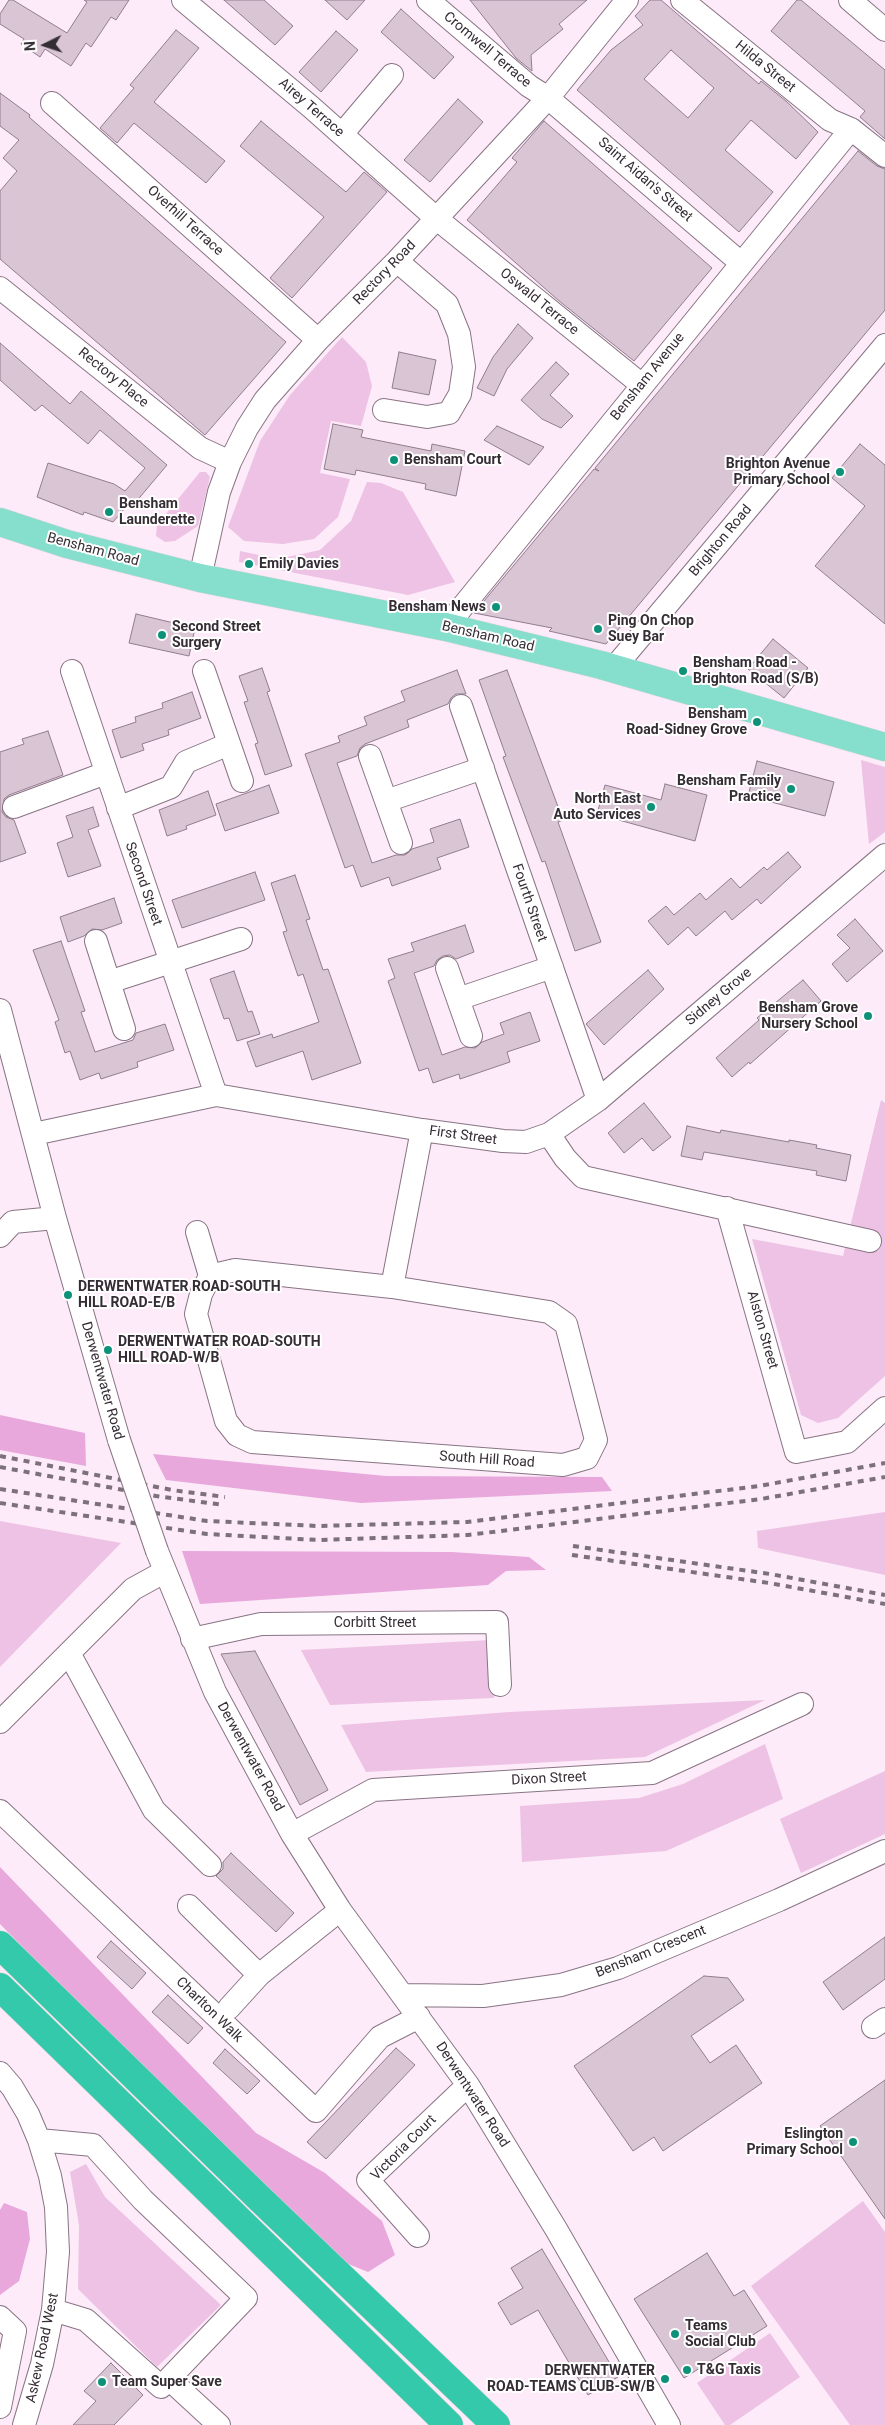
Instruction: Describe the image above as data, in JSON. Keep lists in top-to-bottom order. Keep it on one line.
{"streets":{"main road":["Bensham Road"],"street":["Cromwell Terrace","Hilda Street","Airey Terrace","Saint Aidan's Street","Overhill Terrace","Rectory Road","Oswald Terrace","Bensham Avenue","Rectory Place","Brighton Road","Second Street","Fourth Street","Sidney Grove","First Street","Alston Street","Derwentwater Road","South Hill Road","Corbitt Street","Dixon Street","Bensham Crescent","Charlton Walk","Victoria Court","Askew Road West"]},"crossings":[["Cromwell Terrace","Saint Aidan's Street"],["Cromwell Terrace","Rectory Road"],["Hilda Street","Bensham Avenue"],["Airey Terrace","Rectory Road"],["Airey Terrace","Oswald Terrace"],["Saint Aidan's Street","Rectory Road"],["Saint Aidan's Street","Bensham Avenue"],["Overhill Terrace","Rectory Road"],["Rectory Road","Oswald Terrace"],["Rectory Road","Rectory Place"],["Rectory Road","Bensham Road"],["Oswald Terrace","Bensham Avenue"],["Bensham Avenue","Bensham Road"],["Brighton Road","Bensham Road"],["Second Street","First Street"],["Fourth Street","Sidney Grove"],["Sidney Grove","First Street"],["First Street","Derwentwater Road"],["Derwentwater Road","Corbitt Street"],["Derwentwater Road","Dixon Street"],["Derwentwater Road","Bensham Crescent"],["Derwentwater Road","Charlton Walk"],["Derwentwater Road","Victoria Court"]],"places":["Bensham Court","Brighton Avenue Primary School","Bensham Launderette","Emily Davies","Bensham News","Ping On Chop Suey Bar","Second Street Surgery","Bensham Road - Brighton Road (S/B)","Bensham Road-Sidney Grove","Bensham Family Practice","North East Auto Services","Bensham Grove Nursery School","DERWENTWATER ROAD-SOUTH HILL ROAD-E/B","DERWENTWATER ROAD-SOUTH HILL ROAD-W/B","Eslington Primary School","Teams Social Club","T&G Taxis","DERWENTWATER ROAD-TEAMS CLUB-SW/B","Team Super Save"],"north":"left"}
